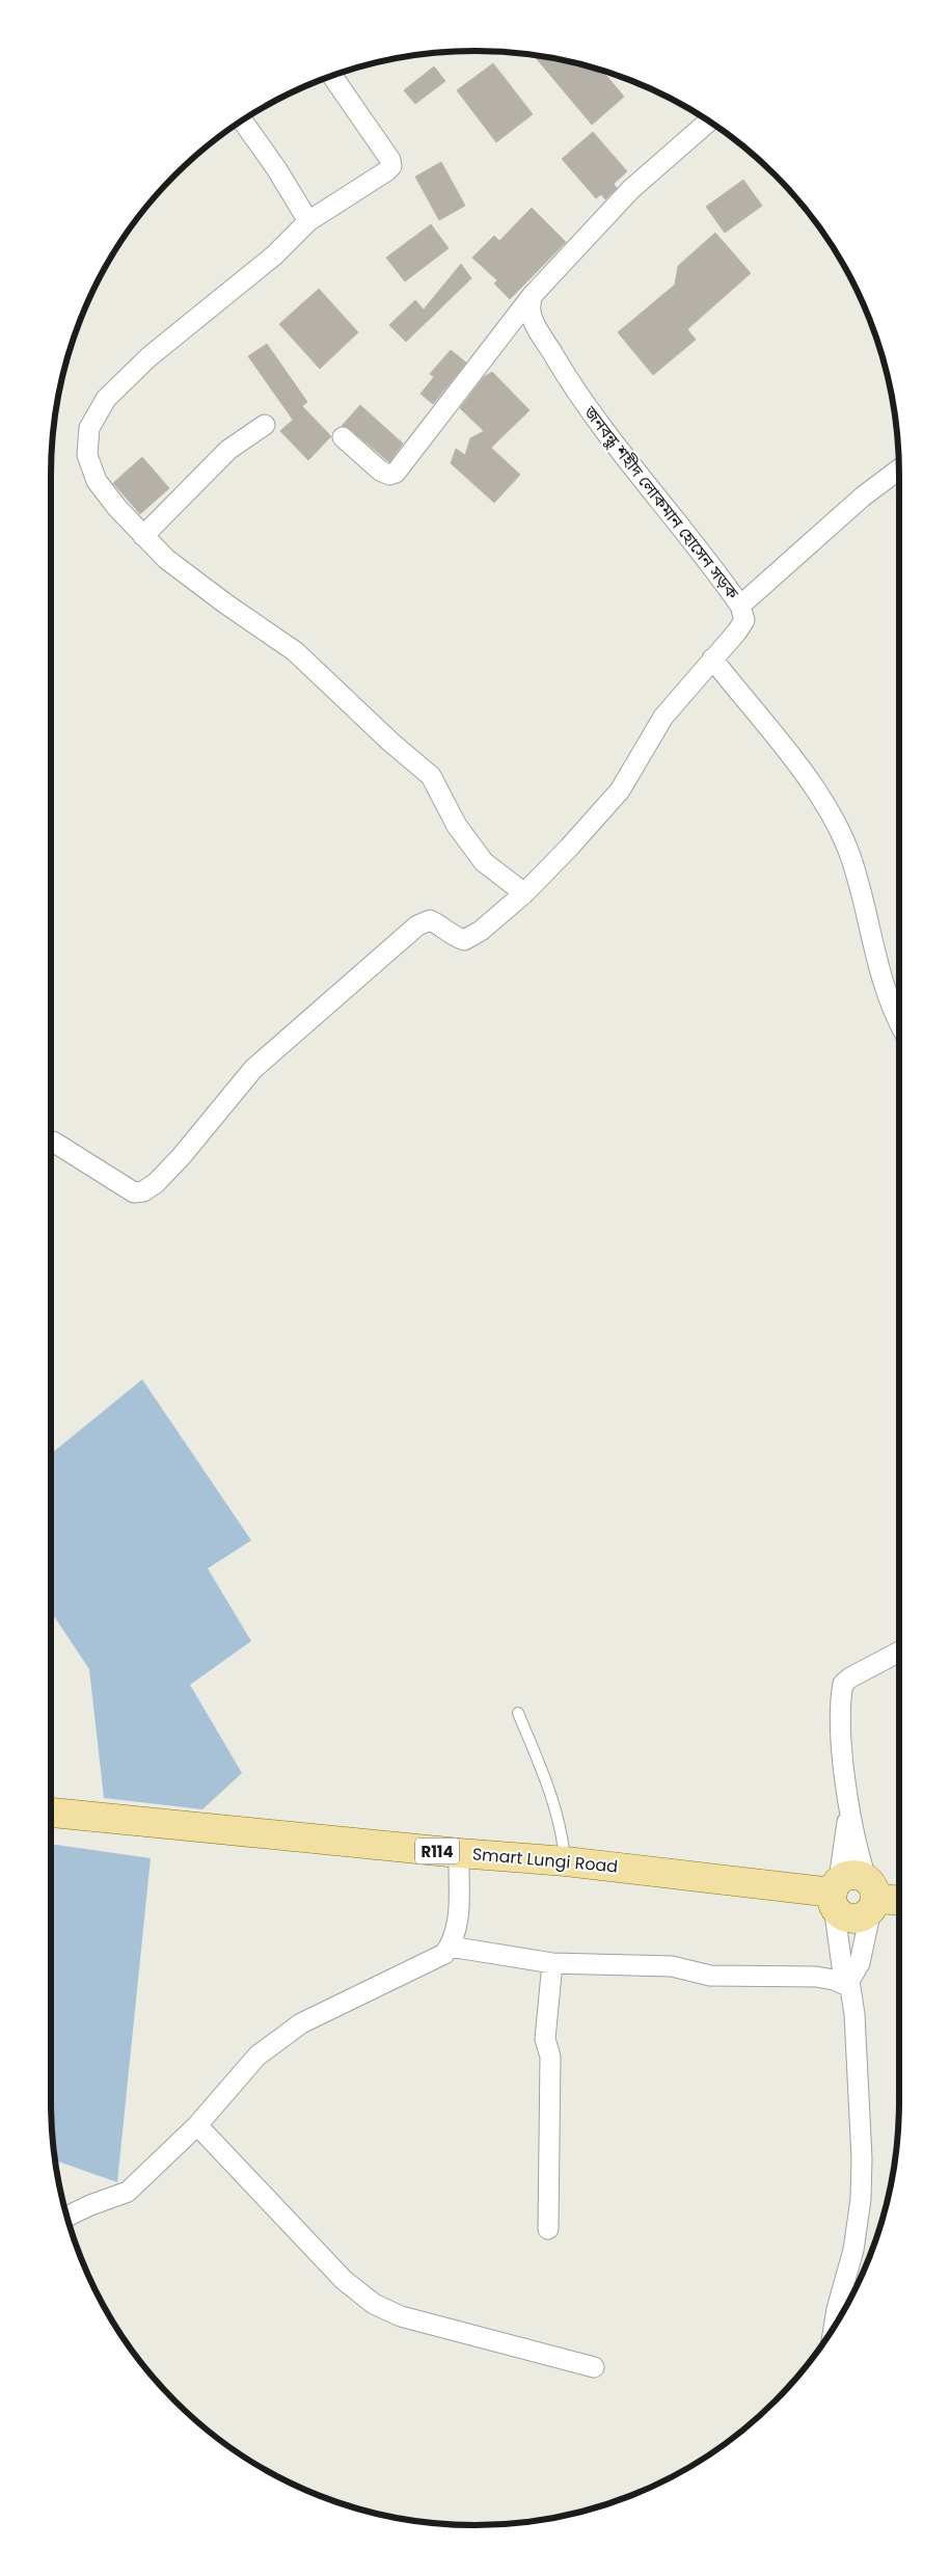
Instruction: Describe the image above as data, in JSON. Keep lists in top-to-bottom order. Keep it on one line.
{"streets":{"main road":["R114","Smart Lungi Road"],"street":["জনবন্ধু শহীদ লোকমান হোসেন সড়ক"]}}
